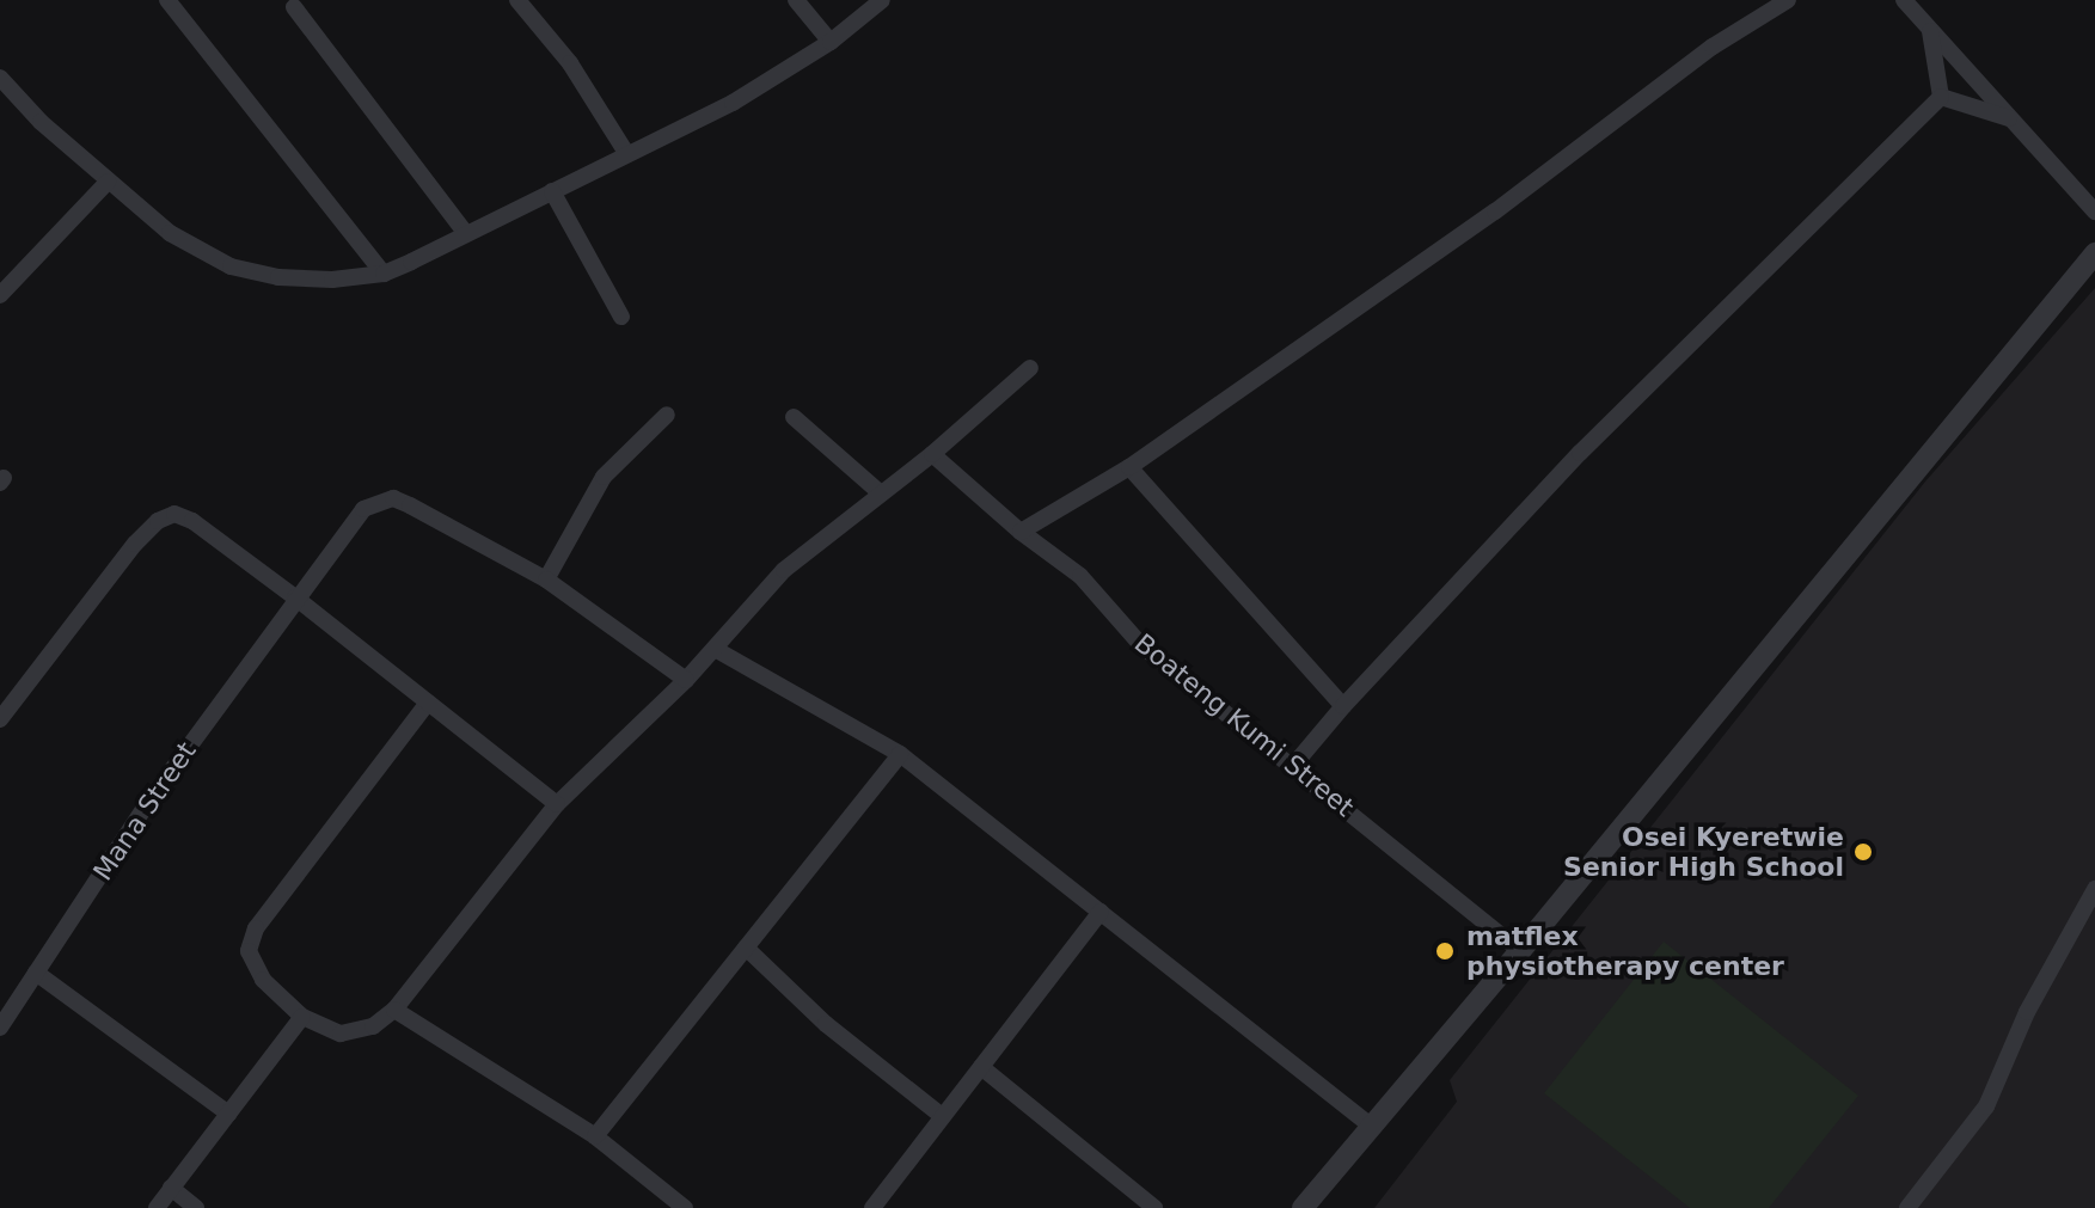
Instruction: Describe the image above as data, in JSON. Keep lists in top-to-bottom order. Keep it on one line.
{"streets":{"street":["Boateng Kumi Street","Mana Street"]},"places":["Osei Kyeretwie Senior High School","matflex physiotherapy center"]}
